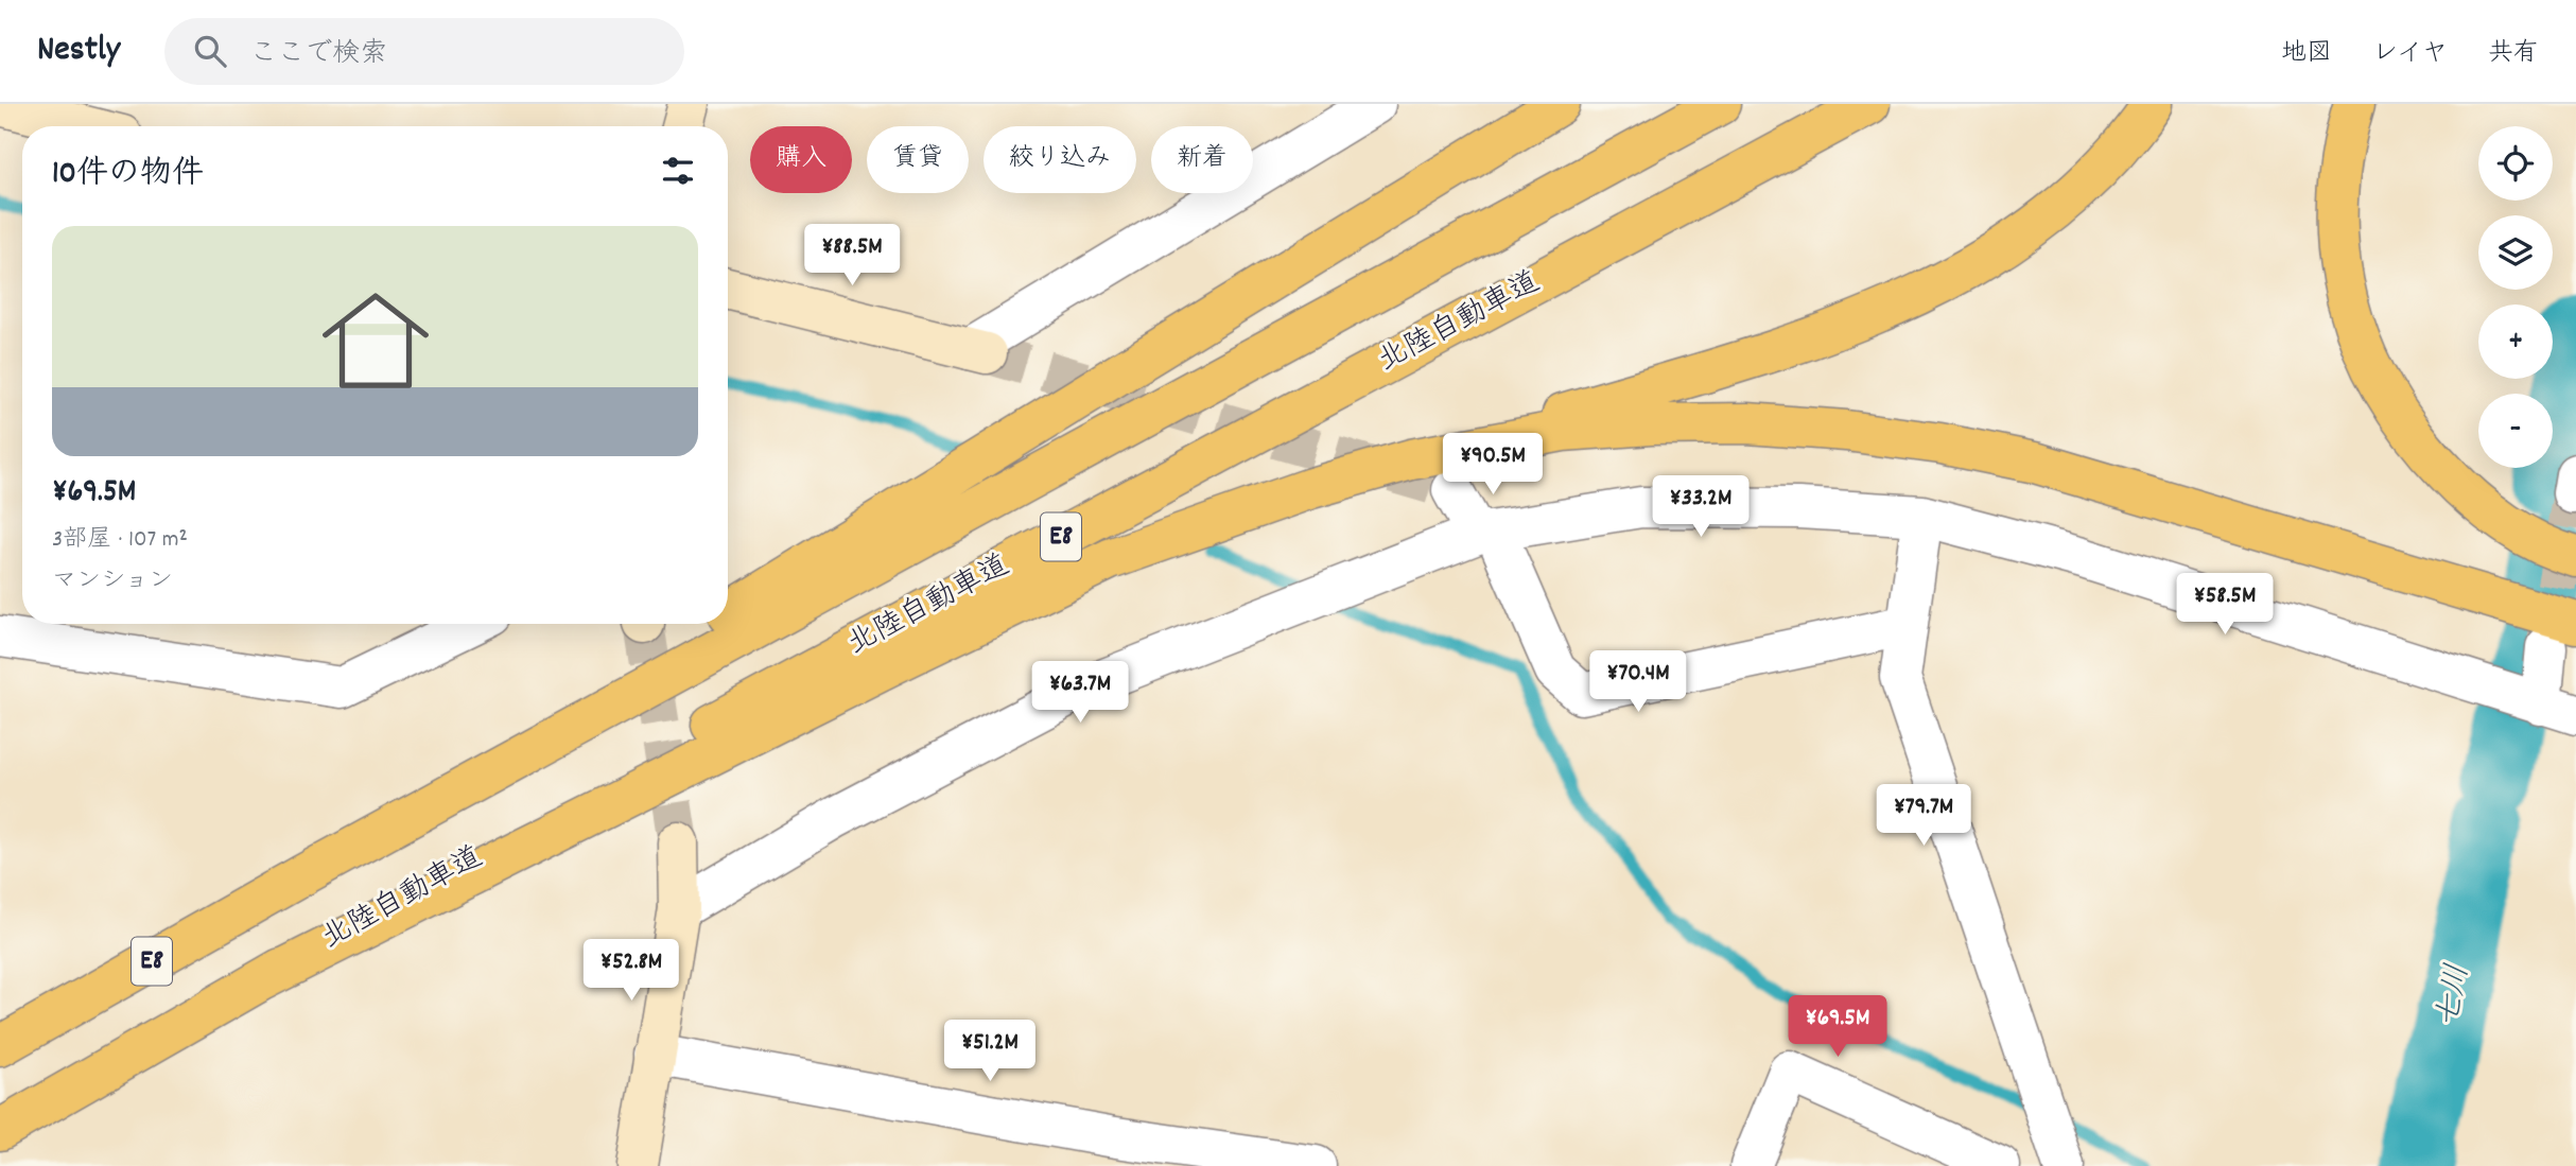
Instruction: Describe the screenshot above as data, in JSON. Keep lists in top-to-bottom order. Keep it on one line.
{"streets":{"highway":["北陸自動車道","E8"]},"water":["七川"],"page":{"header":"Nestly","search":"ここで検索","nav":["地図","レイヤ","共有"],"map_buttons":["+","−"],"chip":["購入","賃貸","絞り込み","新着"],"heading":"10件の物件","list":[{"name":"¥69.5M","note":"3部屋 · 107 m² · マンション"}],"price":["¥88.5M","¥90.5M","¥33.2M","¥58.5M","¥70.4M","¥63.7M","¥79.7M","¥52.8M","¥69.5M","¥51.2M"]}}
